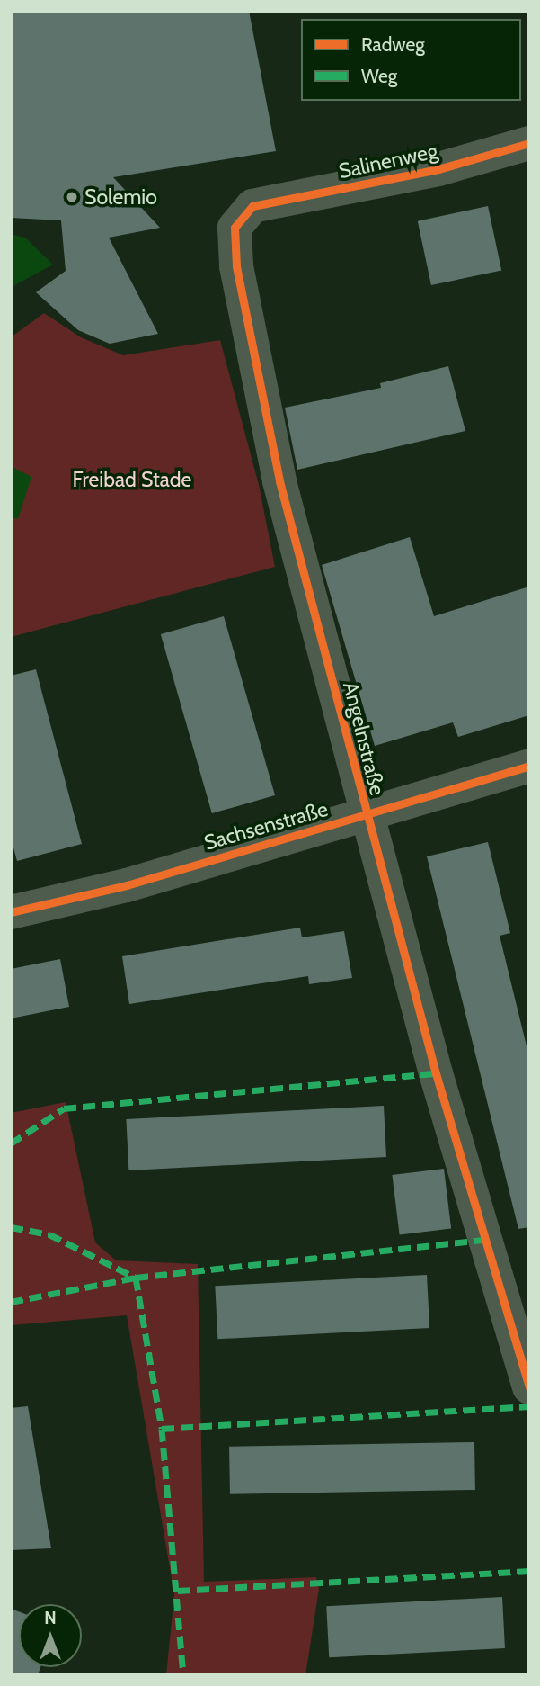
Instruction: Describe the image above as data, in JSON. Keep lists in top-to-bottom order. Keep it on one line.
{"streets":{"street":["Salinenweg","Angelnstraße","Sachsenstraße"]},"crossings":[["Salinenweg","Angelnstraße"],["Angelnstraße","Sachsenstraße"]],"parks":["Freibad Stade"],"places":["Solemio"],"legend":["Radweg","Weg"],"north":"top"}
